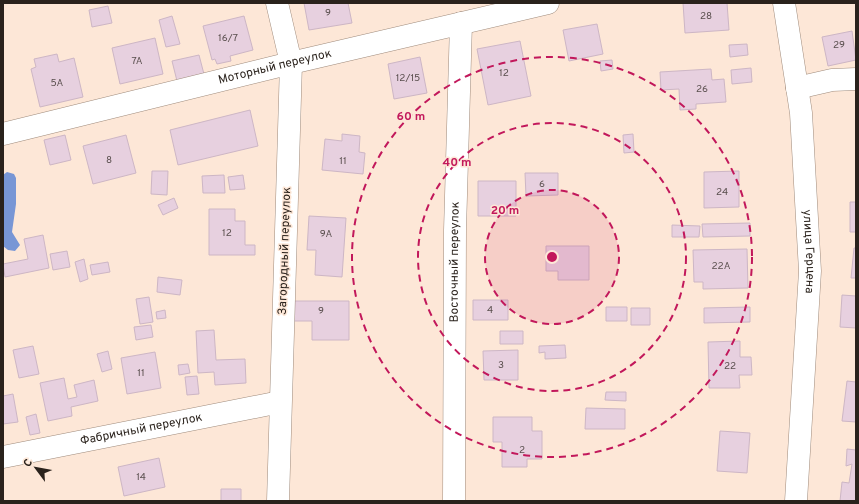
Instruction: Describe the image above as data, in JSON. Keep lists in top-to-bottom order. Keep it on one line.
{"streets":{"street":["Моторный переулок","Загородный переулок","улица Герцена","Восточный переулок","Фабричный переулок"]},"crossings":[["Моторный переулок","Загородный переулок"],["Моторный переулок","Восточный переулок"],["Загородный переулок","Фабричный переулок"]],"house_numbers":["9","28","16/7","29","7А","12","12/15","5А","26","8","11","6","24","12","9А","22А","4","9","3","22","11","2","14"],"north":"top left","rings":["60 m","40 m","20 m"]}
